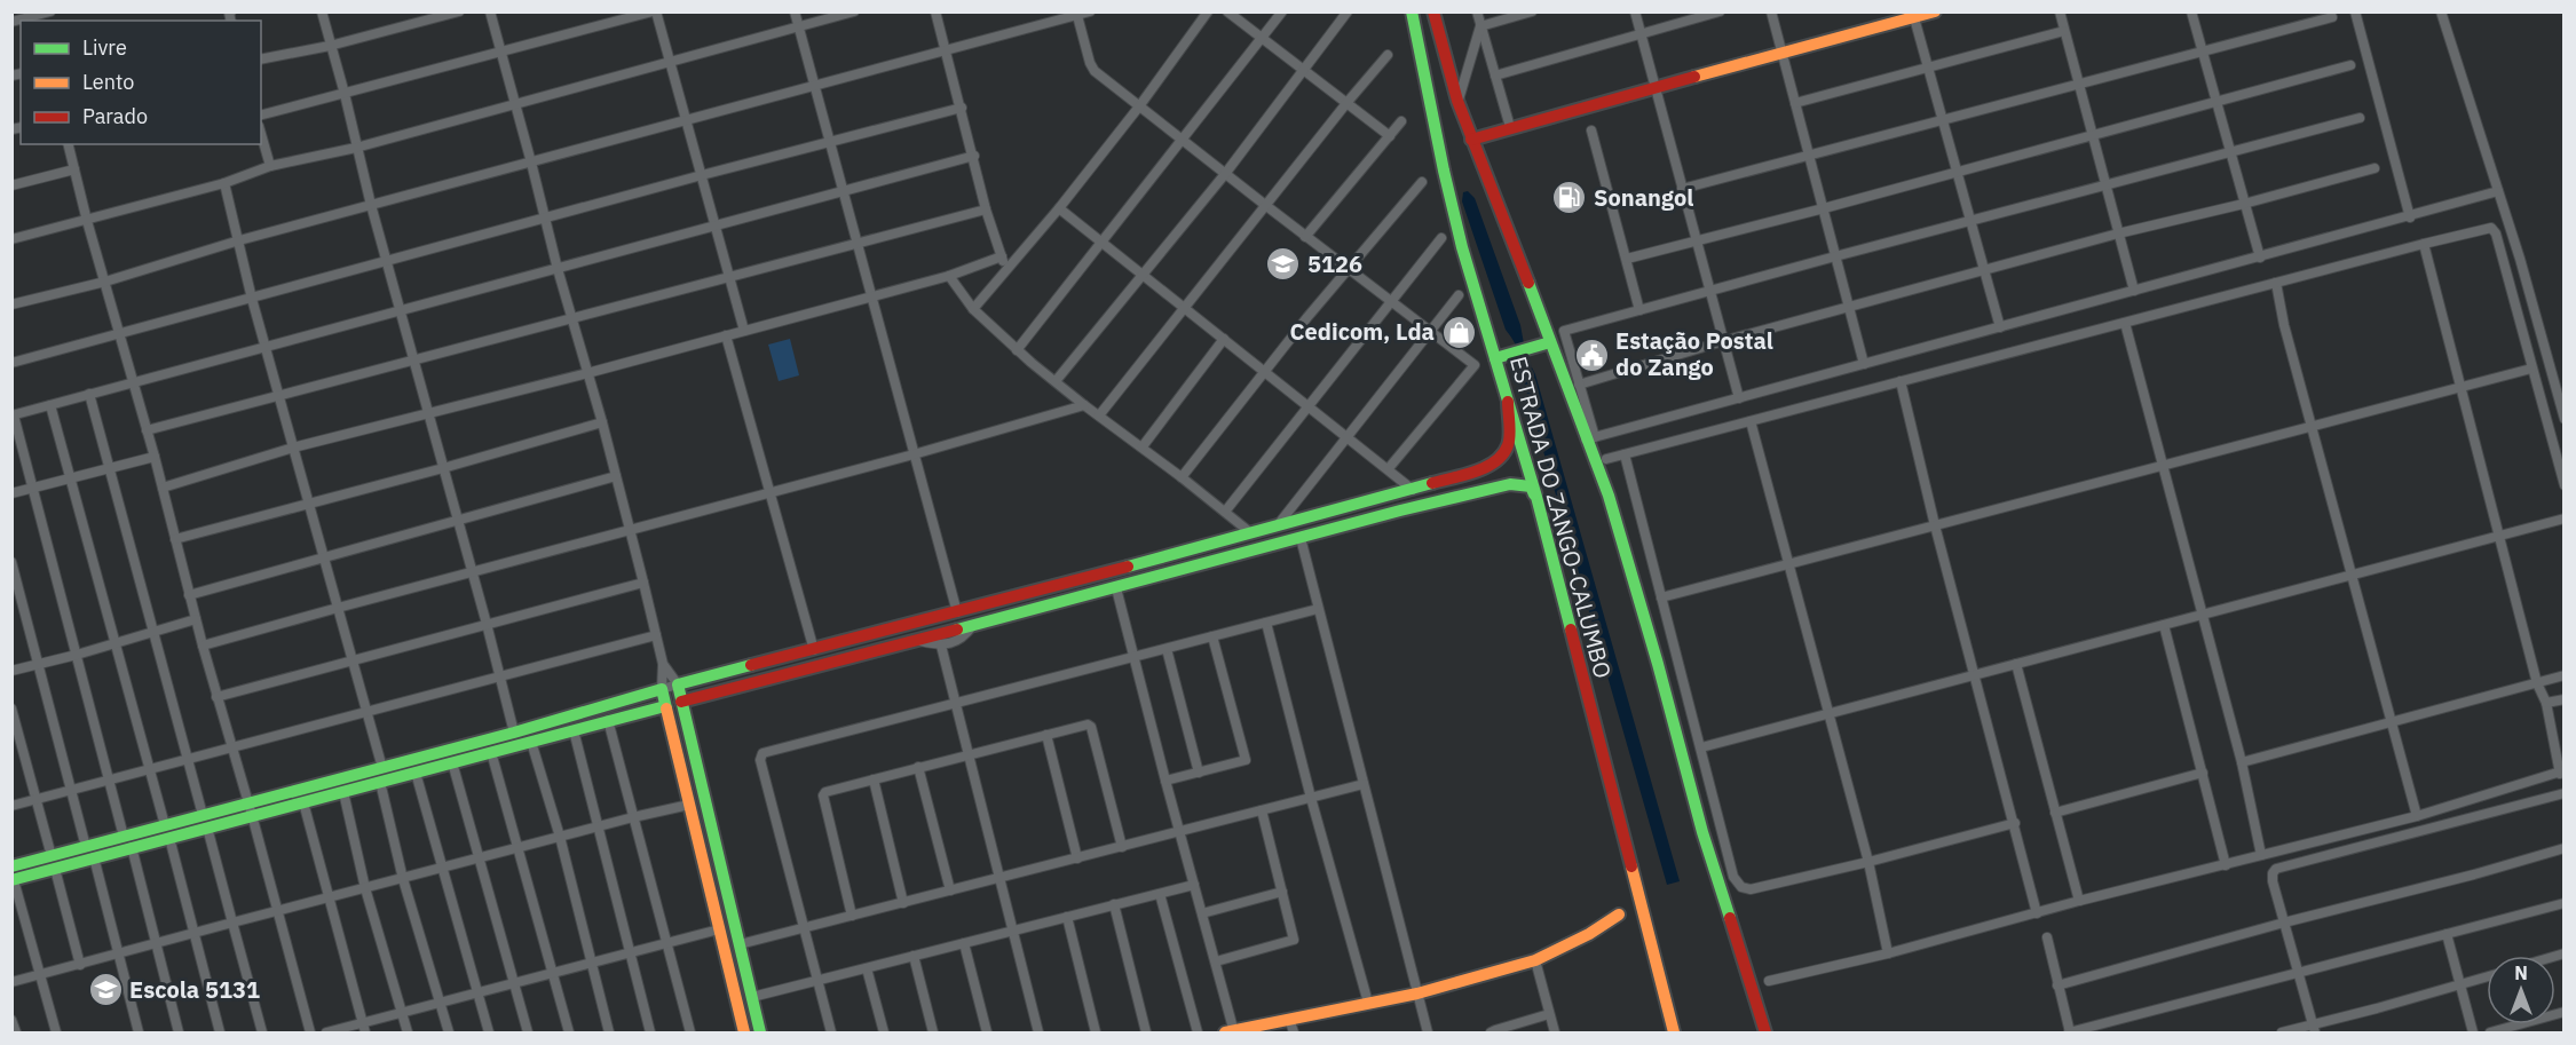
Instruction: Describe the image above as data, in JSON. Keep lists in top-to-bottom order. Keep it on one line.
{"streets":{"street":["ESTRADA DO ZANGO-CALUMBO"]},"places":{"fuel station":["Sonangol"],"school or university":["5126","Escola 5131"],"shop":["Cedicom, Lda"],"public building":["Estação Postal do Zango"]},"legend":["Livre","Lento","Parado"],"north":"top"}
